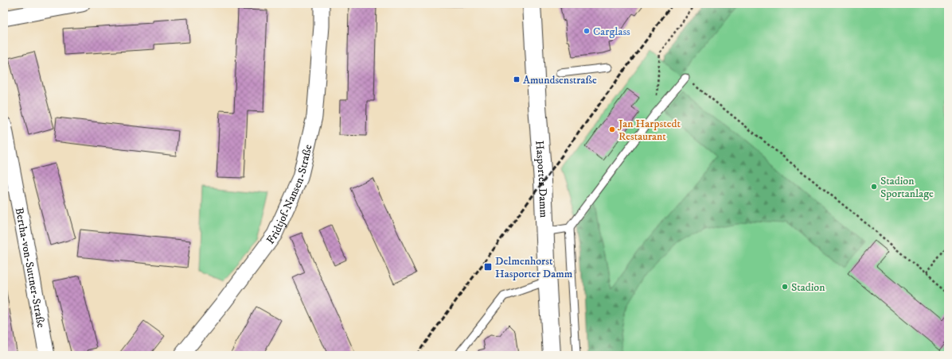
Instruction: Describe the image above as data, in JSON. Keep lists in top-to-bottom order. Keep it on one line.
{"streets":{"main road":["Hasporter Damm"],"street":["Fridtjof-Nansen-Straße","Bertha-von-Suttner-Straße"]},"places":{"other":["Carglass","Jan Harpstedt Restaurant","Stadion Sportanlage","Stadion"],"transit":["Amundsenstraße","Delmenhorst Hasporter Damm"]}}
